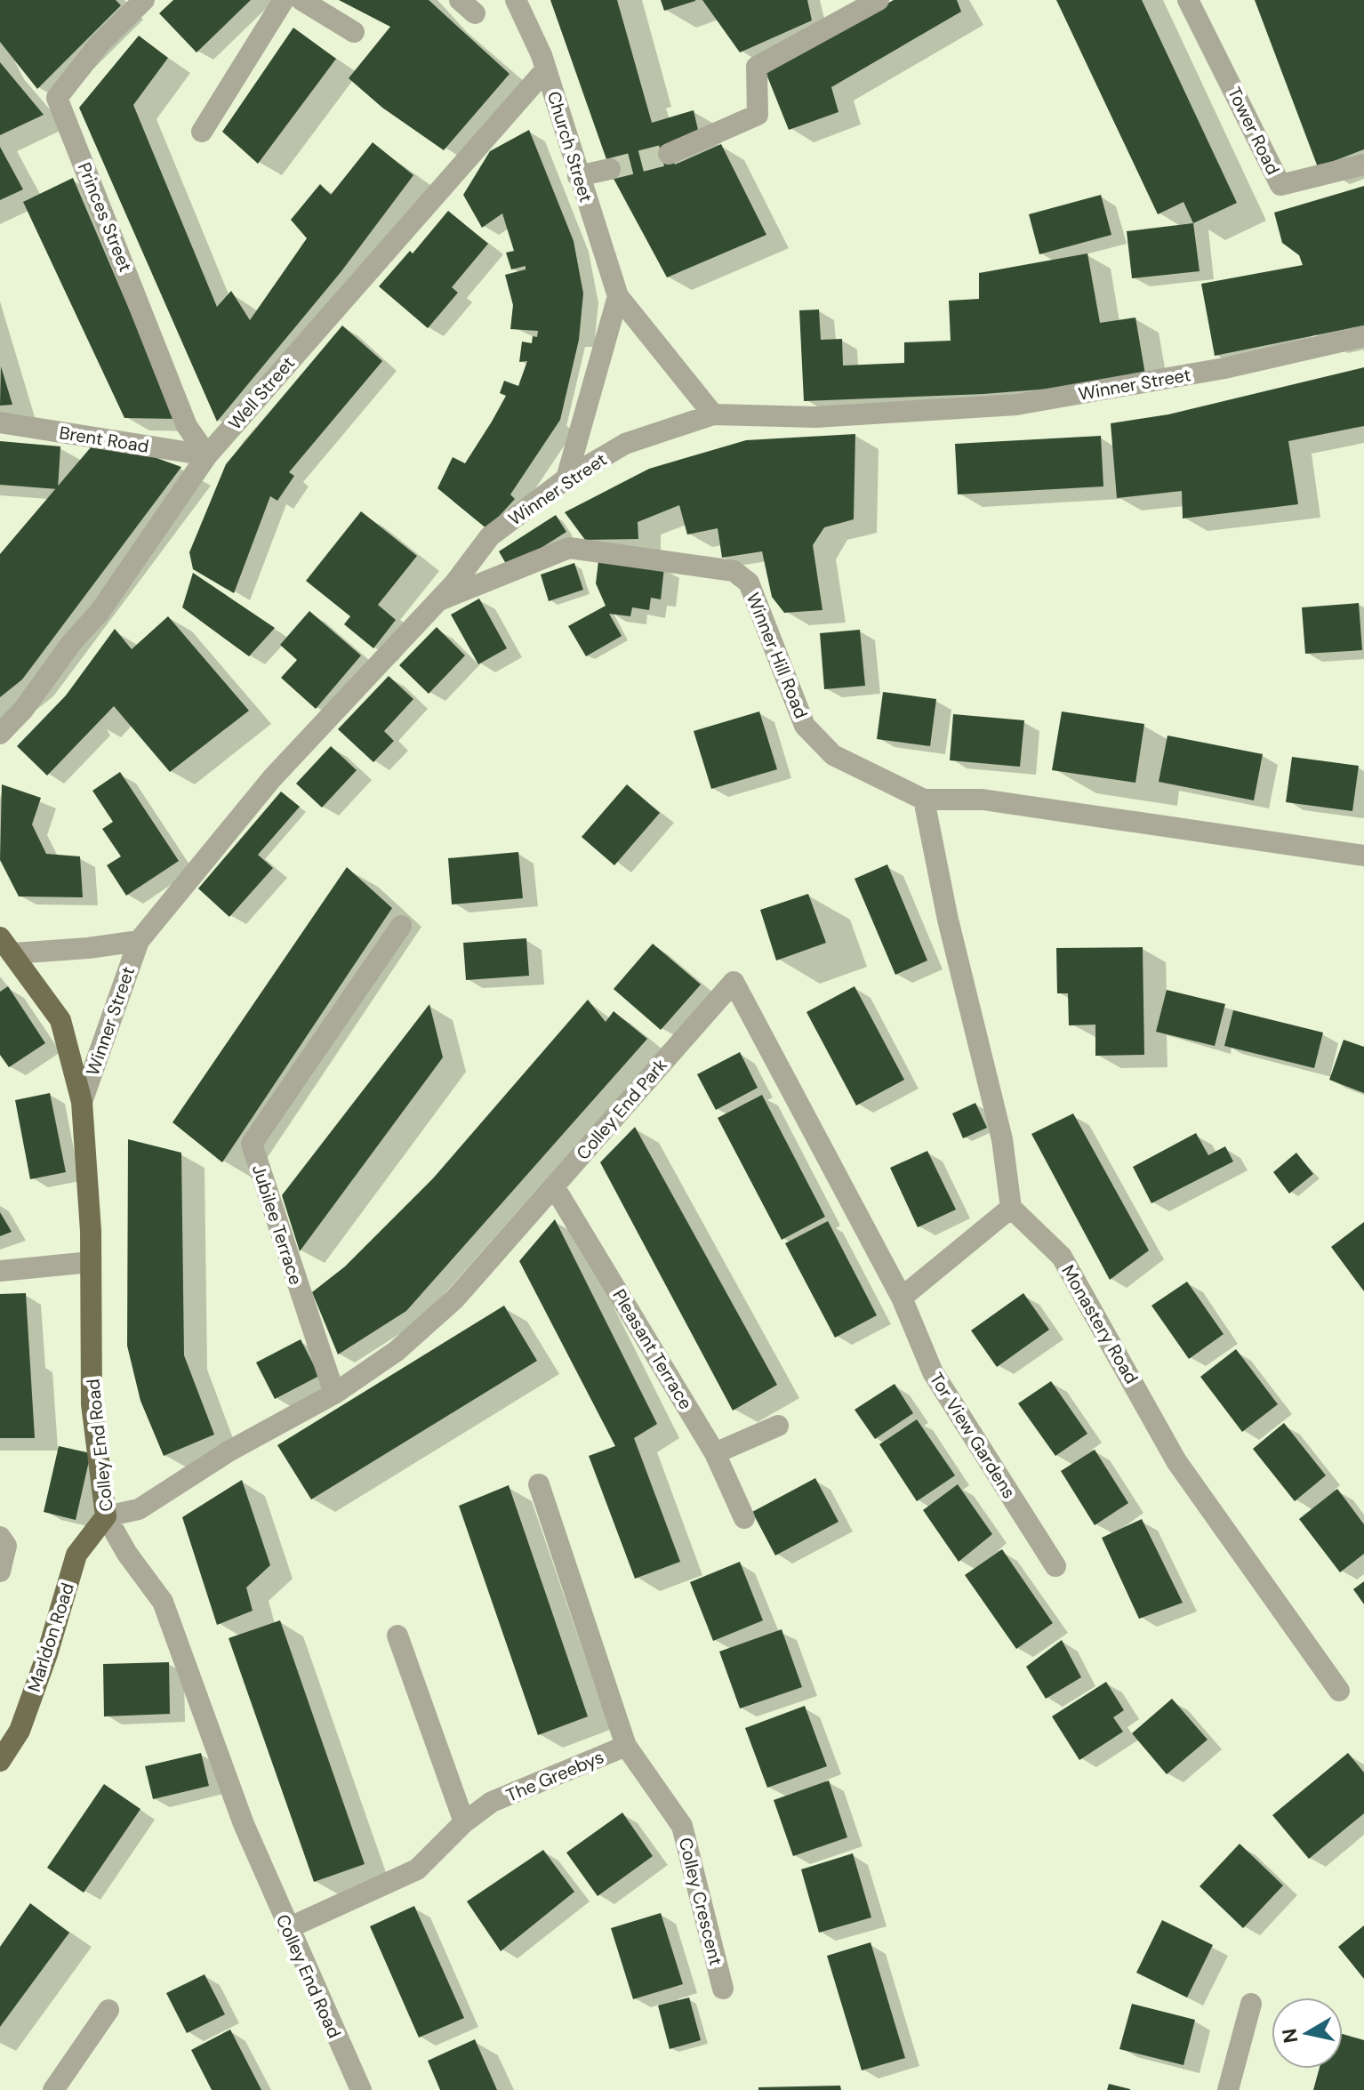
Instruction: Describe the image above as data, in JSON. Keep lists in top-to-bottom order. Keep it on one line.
{"streets":{"main road":["Colley End Road","Marldon Road"],"street":["Tower Road","Church Street","Princes Street","Winner Street","Well Street","Brent Road","Winner Hill Road","Colley End Park","Jubilee Terrace","Monastery Road","Pleasant Terrace","Tor View Gardens","The Greebys","Colley Crescent"]},"crossings":[["Church Street","Winner Street"],["Church Street","Well Street"],["Princes Street","Well Street"],["Princes Street","Brent Road"],["Winner Street","Winner Hill Road"],["Winner Street","Colley End Road"],["Well Street","Brent Road"],["Colley End Park","Jubilee Terrace"],["Colley End Park","Pleasant Terrace"],["Colley End Park","Tor View Gardens"],["Colley End Park","Colley End Road"],["Colley End Park","Marldon Road"],["Colley End Road","Marldon Road"],["Colley End Road","The Greebys"],["The Greebys","Colley Crescent"]],"north":"left"}
